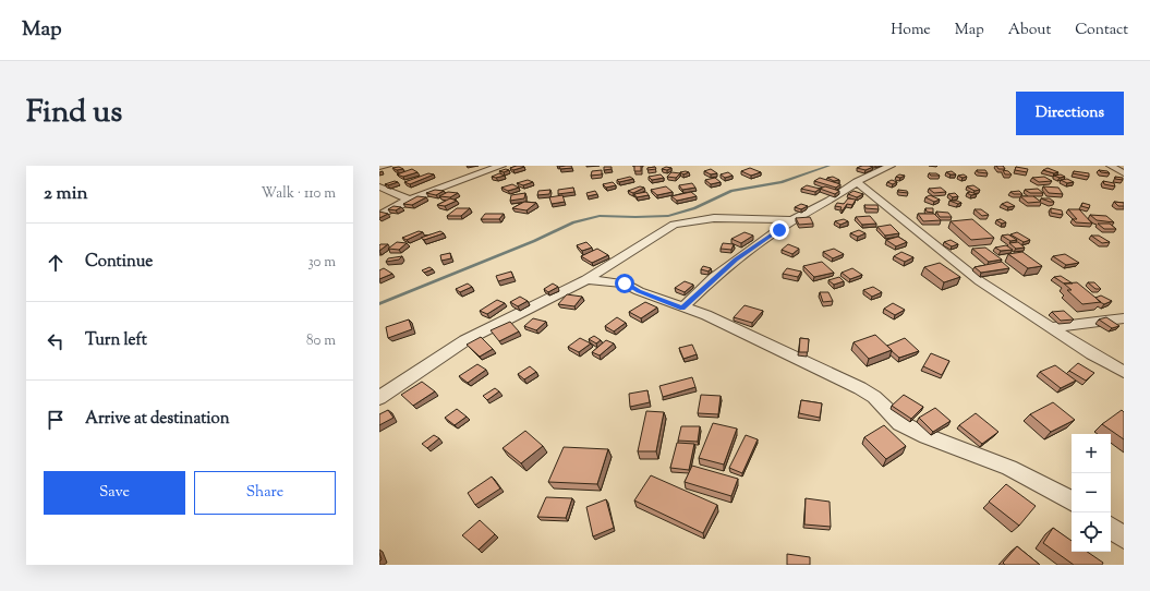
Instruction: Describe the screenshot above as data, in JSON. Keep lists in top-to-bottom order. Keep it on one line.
{"page":{"header":"Map","nav":["Home","Map","About","Contact"],"title":"Find us","buttons":["Directions",["Save","Share"]],"heading":["2 min","Walk · 110 m"],"list":[["Continue","30 m"],["Turn left","80 m"],"Arrive at destination"],"map_buttons":["+","−"]}}
